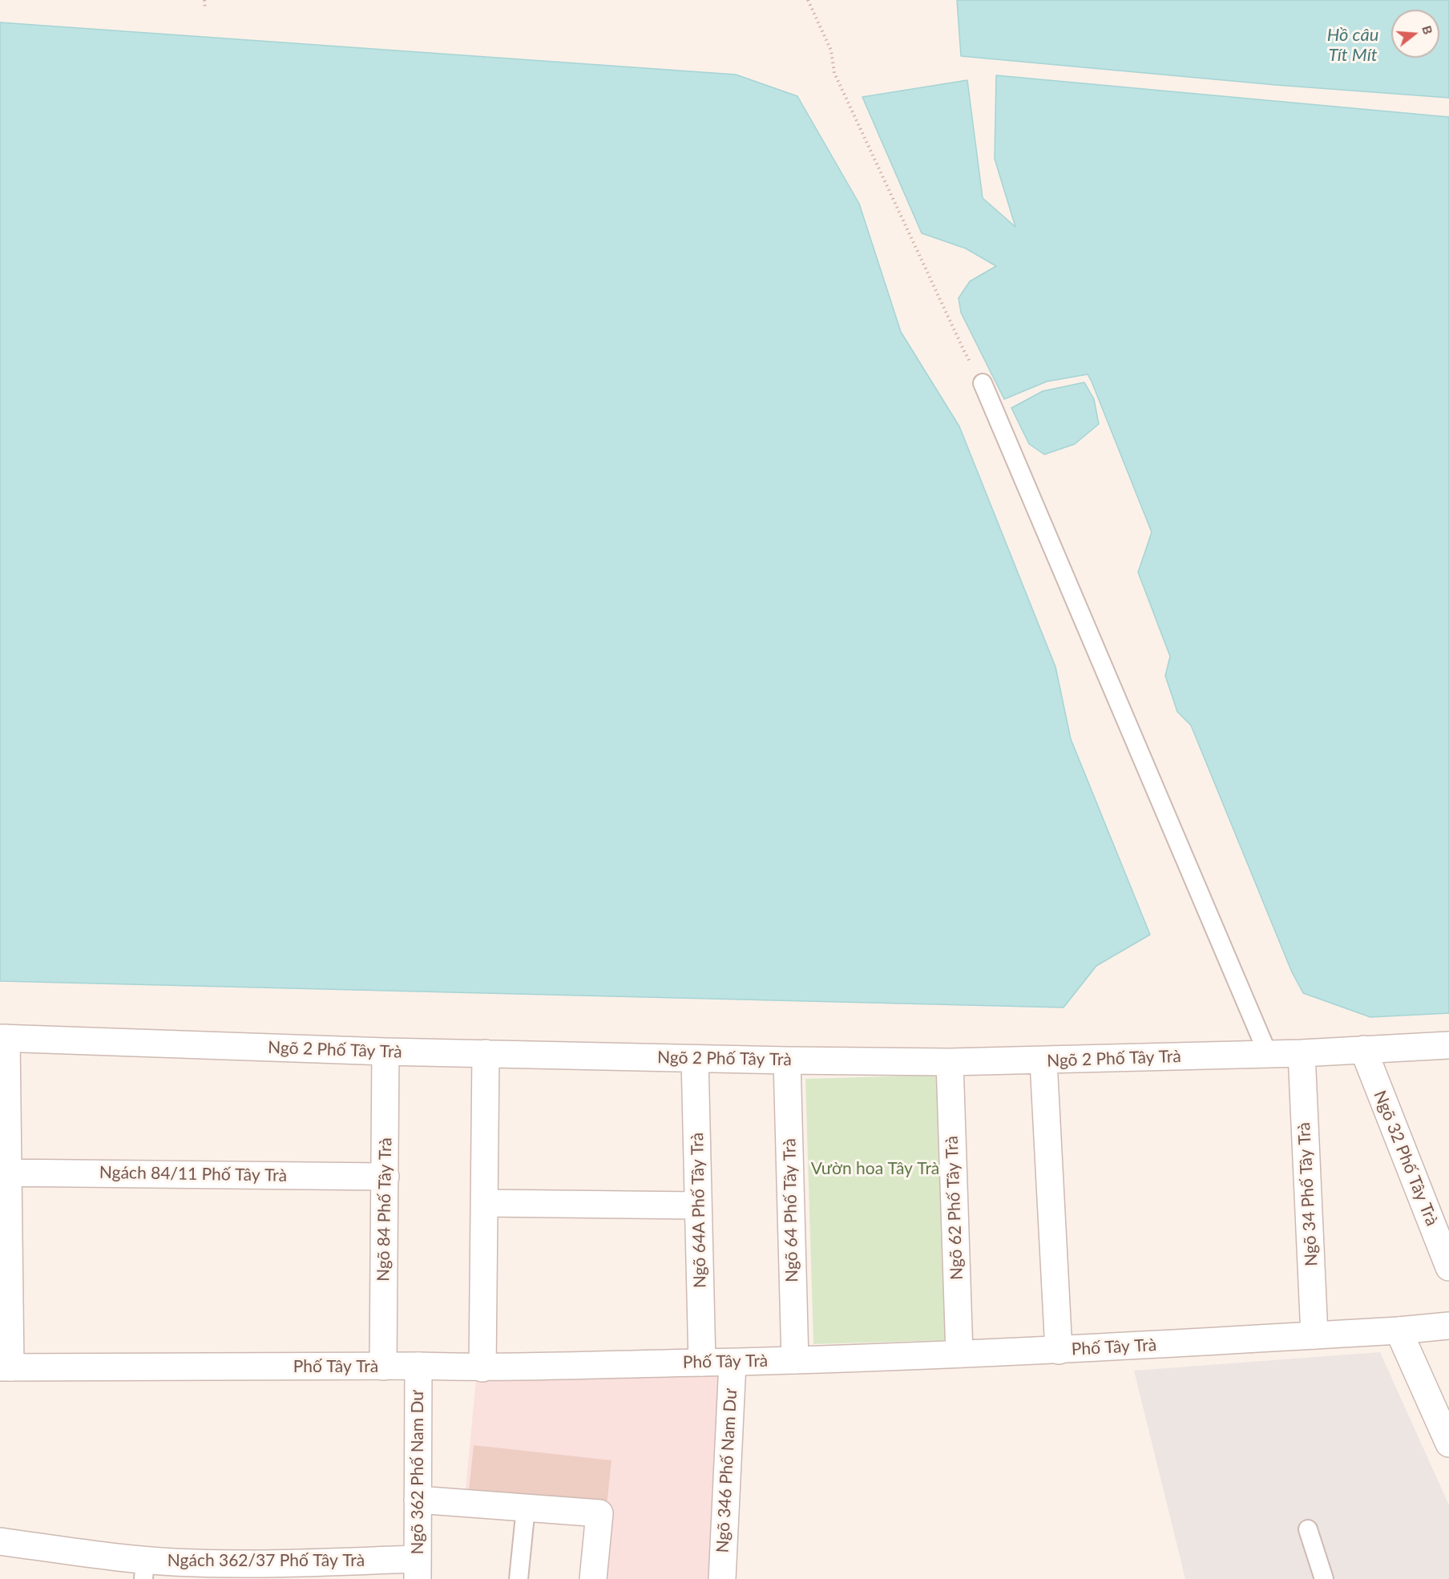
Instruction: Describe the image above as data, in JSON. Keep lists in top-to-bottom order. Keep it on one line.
{"streets":{"street":["Ngõ 2 Phố Tây Trà","Ngõ 32 Phố Tây Trà","Ngách 84/11 Phố Tây Trà","Ngõ 34 Phố Tây Trà","Ngõ 62 Phố Tây Trà","Ngõ 84 Phố Tây Trà","Ngõ 64A Phố Tây Trà","Ngõ 64 Phố Tây Trà","Phố Tây Trà","Ngõ 346 Phố Nam Dư","Ngõ 362 Phố Nam Dư","Ngách 362/37 Phố Tây Trà"]},"crossings":[["Ngõ 2 Phố Tây Trà","Ngõ 32 Phố Tây Trà"],["Ngõ 2 Phố Tây Trà","Ngõ 34 Phố Tây Trà"],["Ngõ 2 Phố Tây Trà","Ngõ 62 Phố Tây Trà"],["Ngõ 2 Phố Tây Trà","Ngõ 84 Phố Tây Trà"],["Ngõ 2 Phố Tây Trà","Ngõ 64A Phố Tây Trà"],["Ngõ 2 Phố Tây Trà","Ngõ 64 Phố Tây Trà"],["Ngách 84/11 Phố Tây Trà","Ngõ 84 Phố Tây Trà"],["Ngõ 34 Phố Tây Trà","Phố Tây Trà"],["Ngõ 62 Phố Tây Trà","Phố Tây Trà"],["Ngõ 84 Phố Tây Trà","Phố Tây Trà"],["Ngõ 64A Phố Tây Trà","Phố Tây Trà"],["Ngõ 64 Phố Tây Trà","Phố Tây Trà"],["Phố Tây Trà","Ngõ 346 Phố Nam Dư"],["Phố Tây Trà","Ngõ 362 Phố Nam Dư"],["Ngõ 362 Phố Nam Dư","Ngách 362/37 Phố Tây Trà"]],"water":["Hồ câu Tít Mít"],"parks":["Vườn hoa Tây Trà"],"north":"right"}
